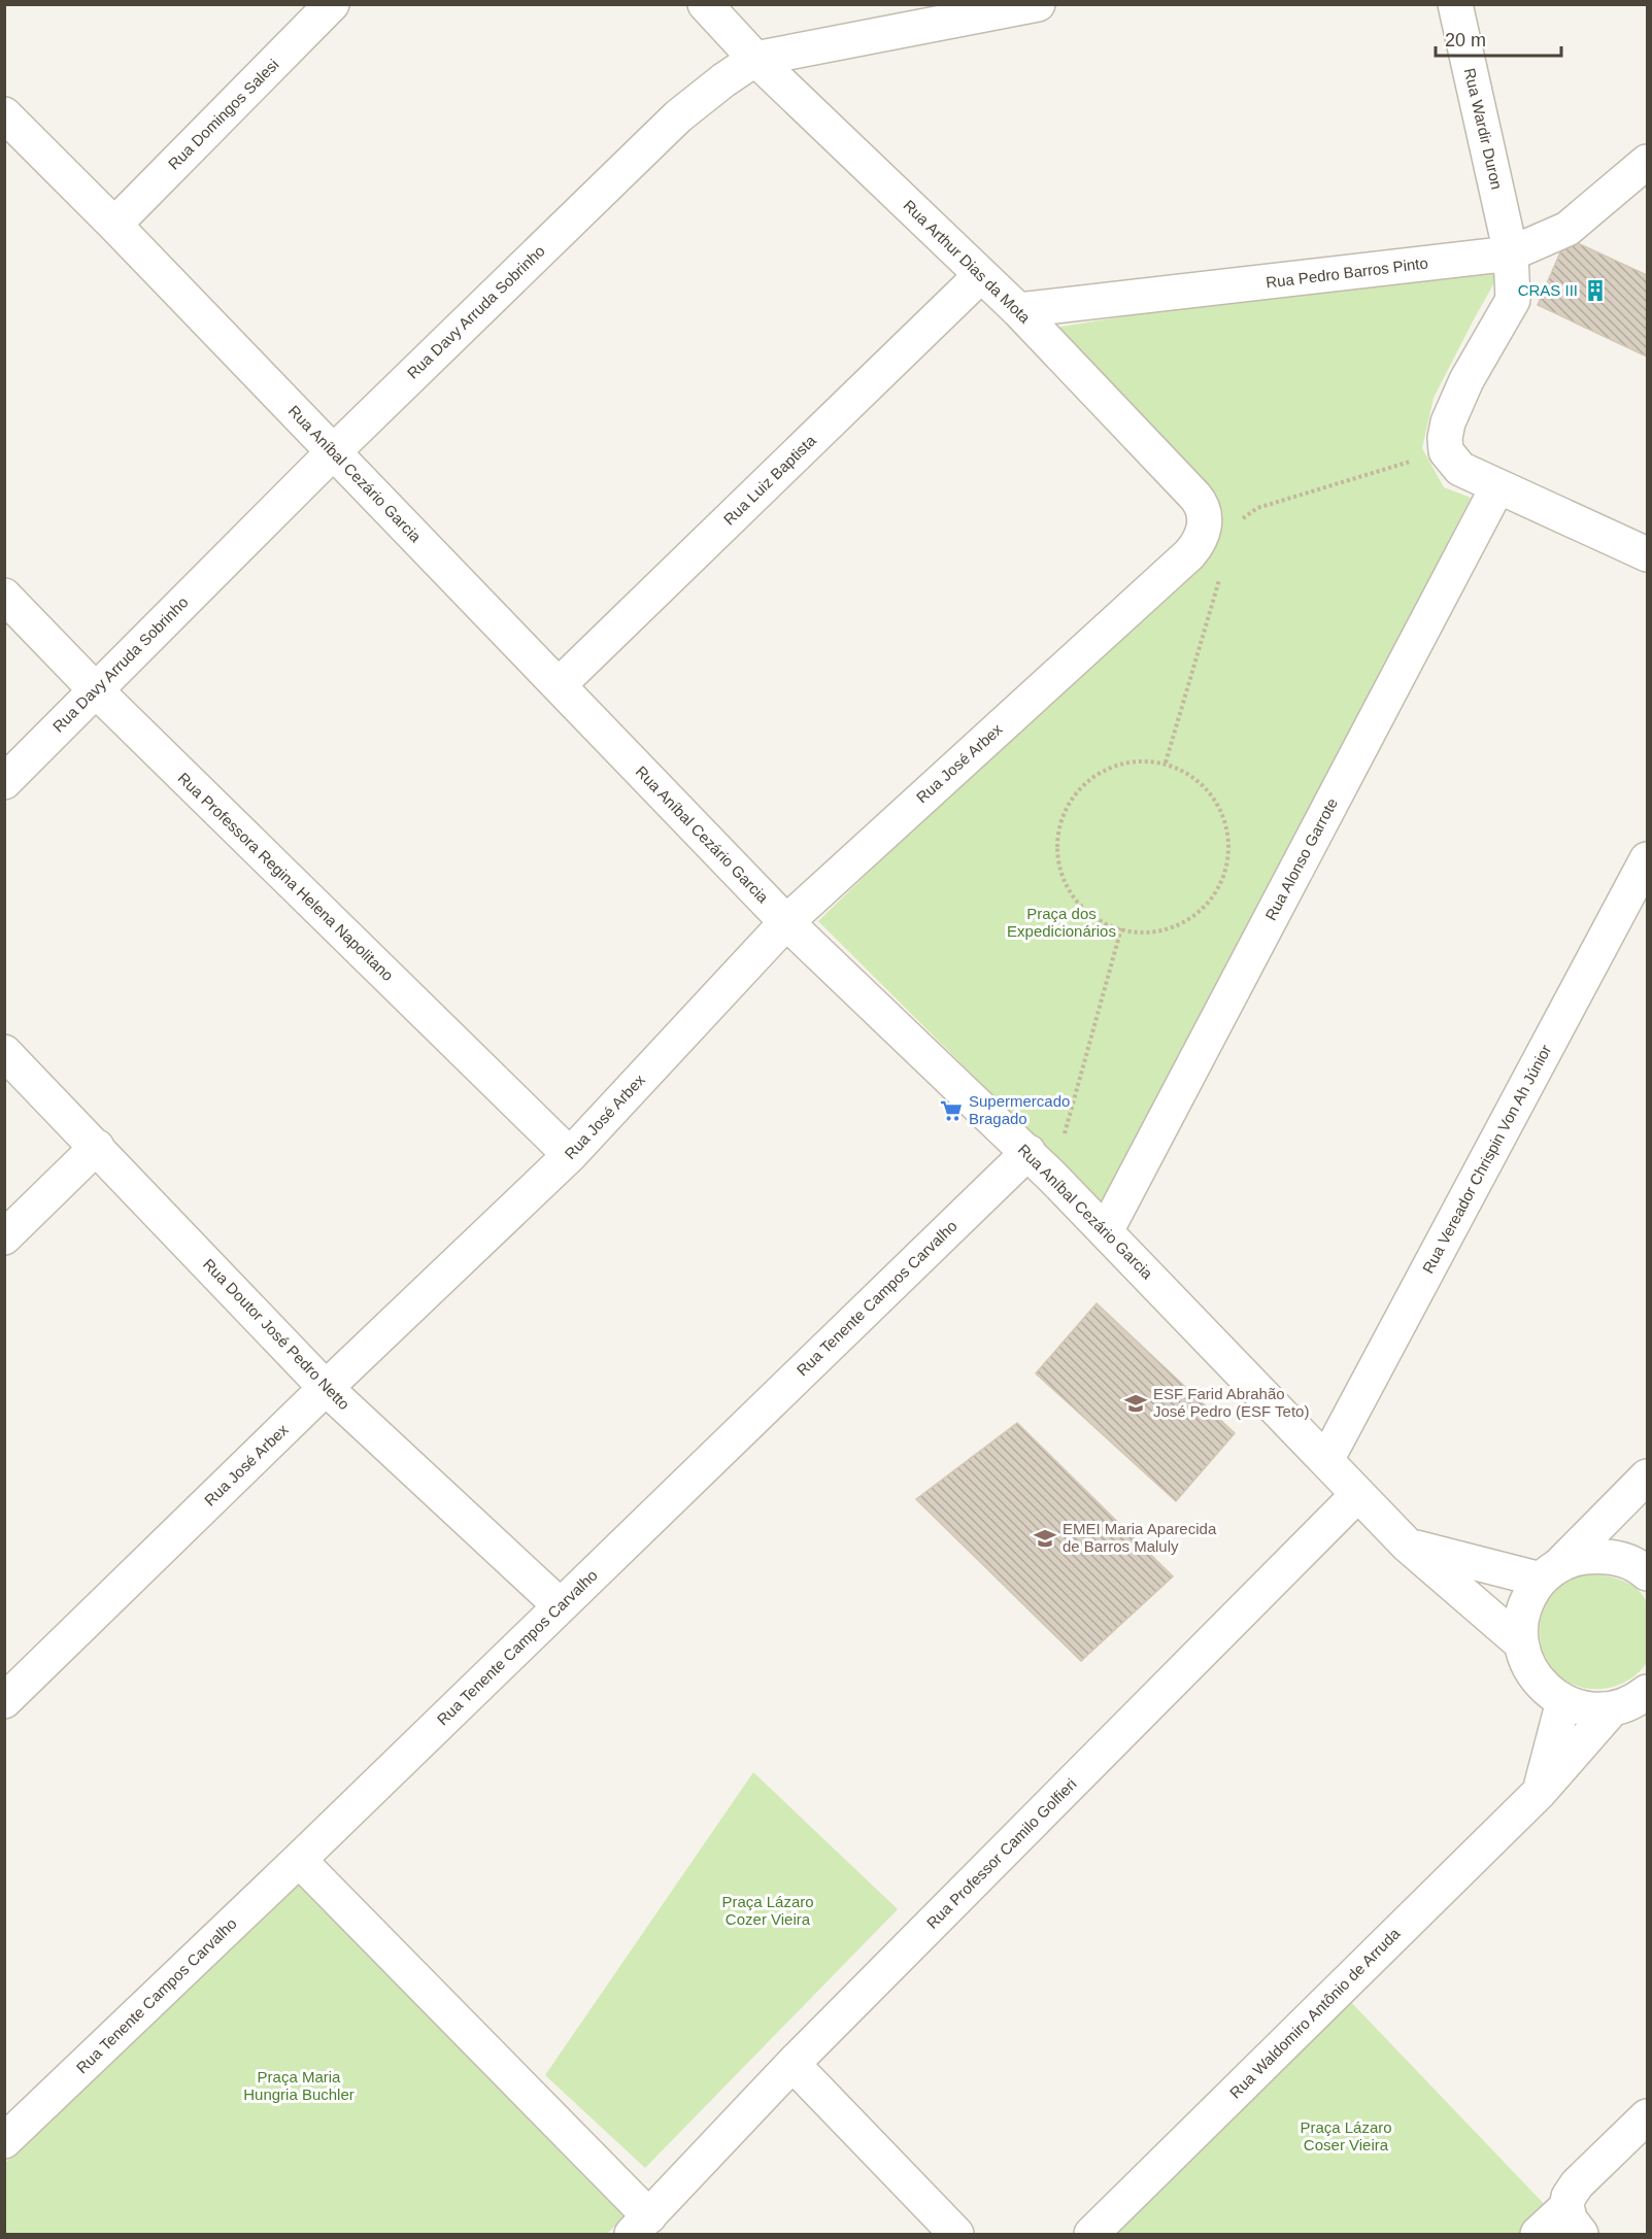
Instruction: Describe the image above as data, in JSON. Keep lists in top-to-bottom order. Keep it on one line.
{"streets":{"street":["Rua Domingos Salesi","Rua Wardir Duron","Rua Arthur Dias da Mota","Rua Pedro Barros Pinto","Rua Davy Arruda Sobrinho","Rua Aníbal Cezário Garcia","Rua Luiz Baptista","Rua José Arbex","Rua Alonso Garrote","Rua Professora Regina Helena Napolitano","Rua Vereador Chrispin Von Ah Júnior","Rua Tenente Campos Carvalho","Rua Doutor José Pedro Netto","Rua Professor Camilo Golfieri","Rua Waldomiro Antônio de Arruda"]},"crossings":[["Rua Domingos Salesi","Rua Aníbal Cezário Garcia"],["Rua Wardir Duron","Rua Pedro Barros Pinto"],["Rua Arthur Dias da Mota","Rua Pedro Barros Pinto"],["Rua Arthur Dias da Mota","Rua Davy Arruda Sobrinho"],["Rua Arthur Dias da Mota","Rua Luiz Baptista"],["Rua Arthur Dias da Mota","Rua José Arbex"],["Rua Davy Arruda Sobrinho","Rua Aníbal Cezário Garcia"],["Rua Davy Arruda Sobrinho","Rua Professora Regina Helena Napolitano"],["Rua Aníbal Cezário Garcia","Rua Luiz Baptista"],["Rua Aníbal Cezário Garcia","Rua José Arbex"],["Rua Aníbal Cezário Garcia","Rua Alonso Garrote"],["Rua Aníbal Cezário Garcia","Rua Vereador Chrispin Von Ah Júnior"],["Rua Aníbal Cezário Garcia","Rua Tenente Campos Carvalho"],["Rua Aníbal Cezário Garcia","Rua Professor Camilo Golfieri"],["Rua José Arbex","Rua Professora Regina Helena Napolitano"],["Rua José Arbex","Rua Doutor José Pedro Netto"],["Rua Tenente Campos Carvalho","Rua Doutor José Pedro Netto"]],"parks":["Praça dos Expedicionários","Praça Lázaro Cozer Vieira","Praça Maria Hungria Buchler","Praça Lázaro Coser Vieira"],"places":{"building":["CRAS III"],"supermarket":["Supermercado Bragado"],"school or university":["ESF Farid Abrahão José Pedro (ESF Teto)","EMEI Maria Aparecida de Barros Maluly"]},"scale_bar":"20 m"}
